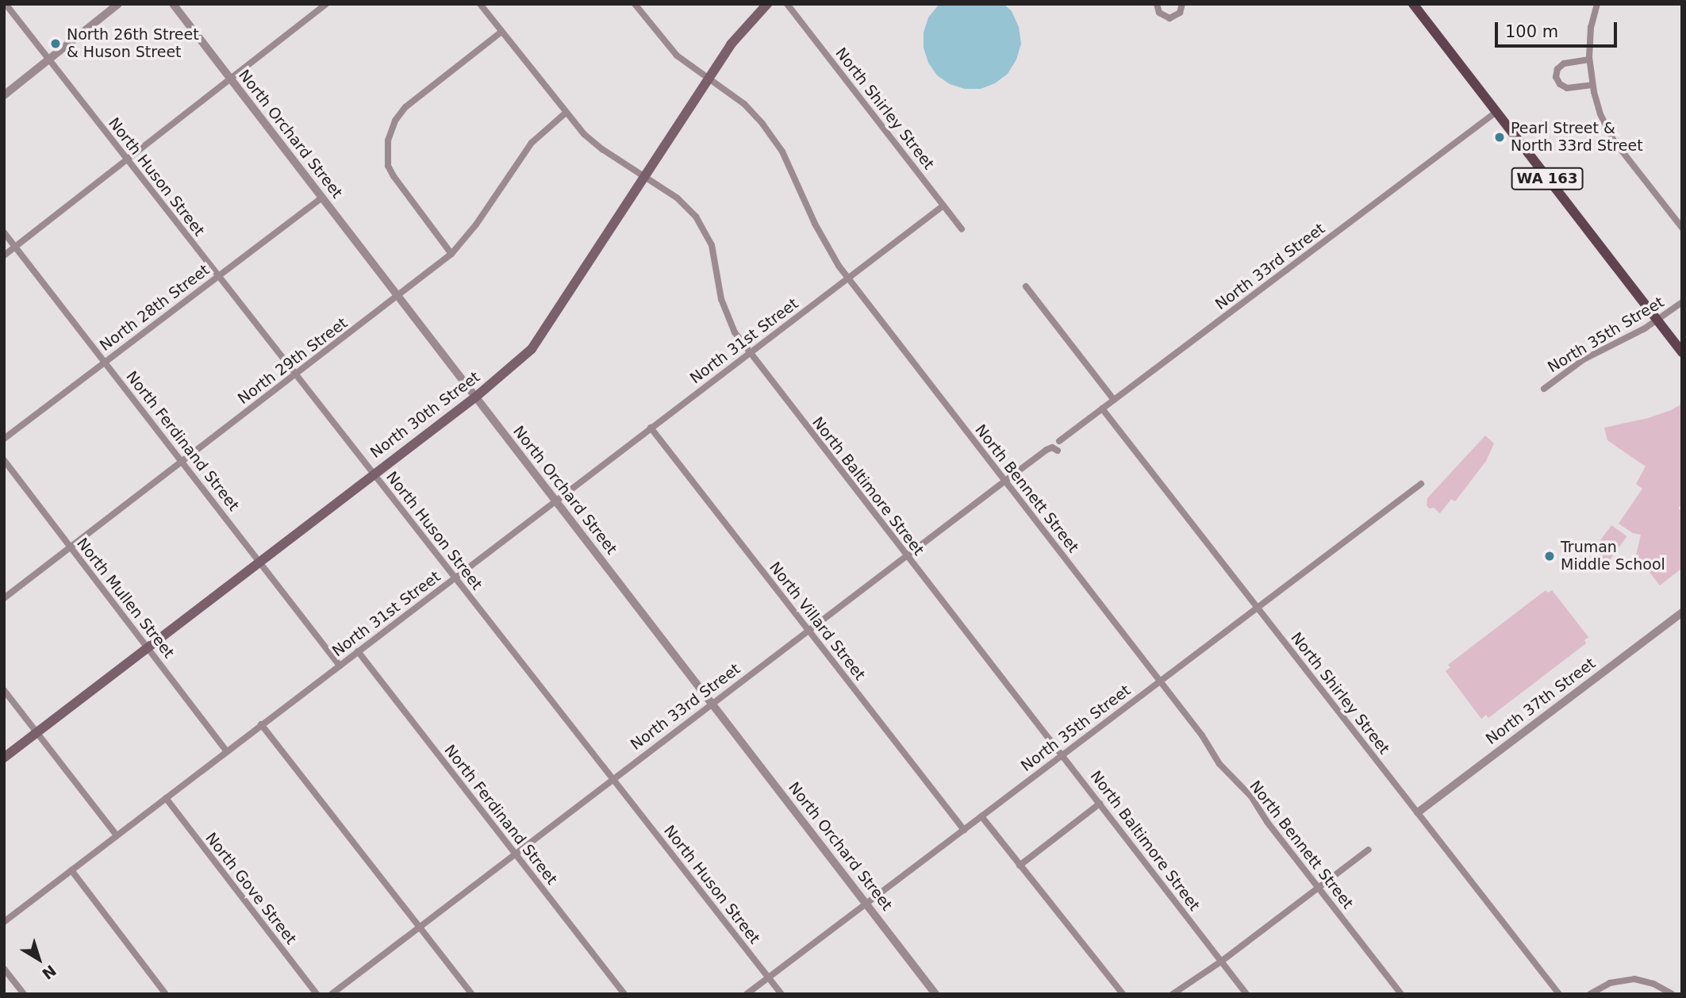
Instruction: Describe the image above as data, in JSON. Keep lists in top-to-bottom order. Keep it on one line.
{"streets":{"main road":["WA 163","North 30th Street"],"street":["North Shirley Street","North Orchard Street","North Huson Street","North 33rd Street","North 28th Street","North 35th Street","North 31st Street","North 29th Street","North Ferdinand Street","North Baltimore Street","North Bennett Street","North Mullen Street","North Villard Street","North 37th Street","North Gove Street"]},"crossings":[["North Shirley Street","North 33rd Street"],["North Shirley Street","North 35th Street"],["North Shirley Street","North 31st Street"],["North Shirley Street","North 37th Street"],["North Orchard Street","North 33rd Street"],["North Orchard Street","North 28th Street"],["North Orchard Street","North 35th Street"],["North Orchard Street","North 31st Street"],["North Orchard Street","North 29th Street"],["North Orchard Street","North 30th Street"],["North Huson Street","North 33rd Street"],["North Huson Street","North 28th Street"],["North Huson Street","North 35th Street"],["North Huson Street","North 31st Street"],["North Huson Street","North 29th Street"],["North Huson Street","North 30th Street"],["WA 163","North 33rd Street"],["WA 163","North 35th Street"],["North 33rd Street","North Ferdinand Street"],["North 33rd Street","North Baltimore Street"],["North 33rd Street","North Bennett Street"],["North 33rd Street","North Villard Street"],["North 28th Street","North Ferdinand Street"],["North 35th Street","North Baltimore Street"],["North 35th Street","North Bennett Street"],["North 35th Street","North Villard Street"],["North 31st Street","North Ferdinand Street"],["North 31st Street","North Baltimore Street"],["North 31st Street","North Bennett Street"],["North 31st Street","North Mullen Street"],["North 31st Street","North Villard Street"],["North 31st Street","North Gove Street"],["North 29th Street","North Ferdinand Street"],["North 29th Street","North Baltimore Street"],["North 29th Street","North Mullen Street"],["North 30th Street","North Ferdinand Street"],["North 30th Street","North Baltimore Street"],["North 30th Street","North Bennett Street"],["North 30th Street","North Mullen Street"]],"places":["North 26th Street & Huson Street","Pearl Street & North 33rd Street","Truman Middle School"],"scale_bar":"100 m","north":"bottom right"}
